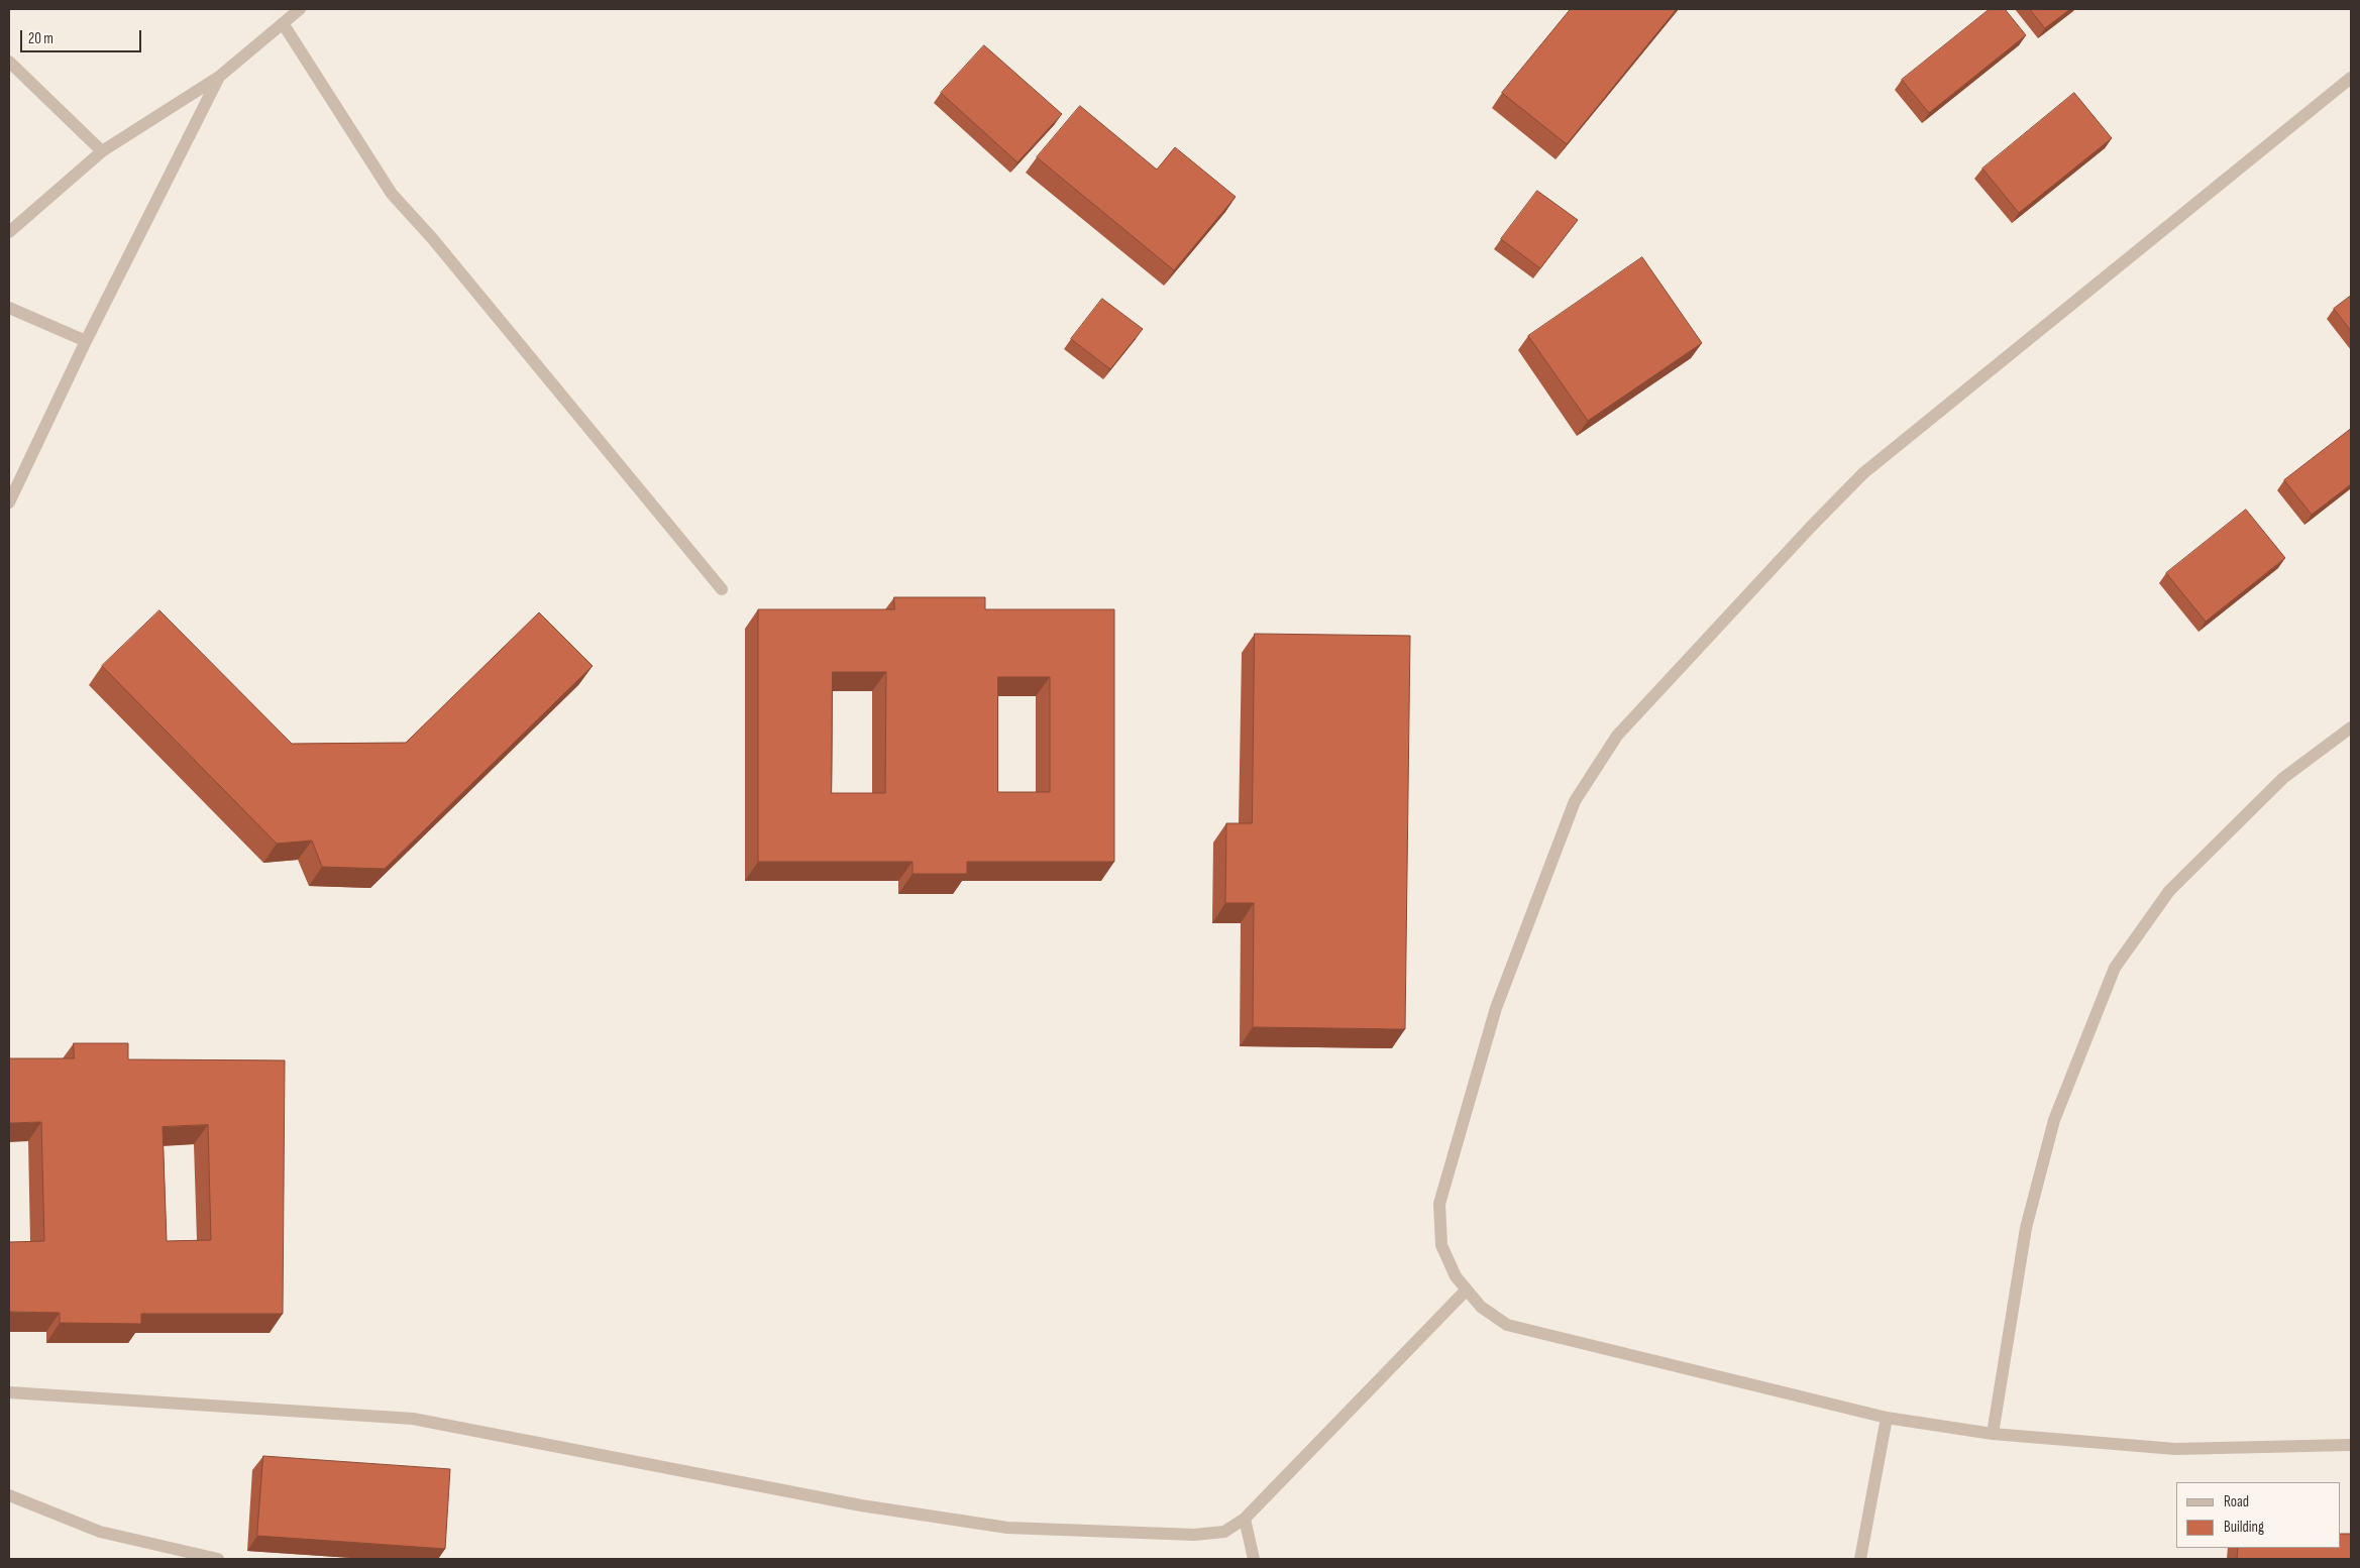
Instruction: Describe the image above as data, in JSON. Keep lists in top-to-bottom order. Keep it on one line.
{"legend":["Road","Building"],"scale_bar":"20 m"}
